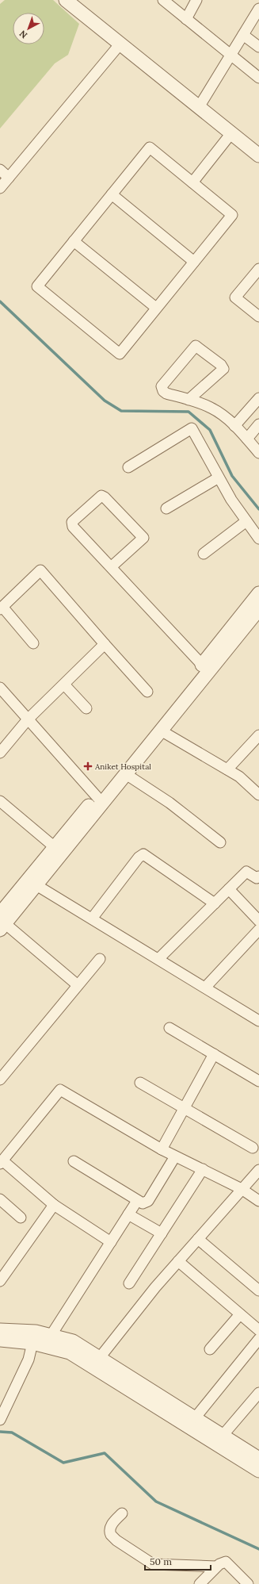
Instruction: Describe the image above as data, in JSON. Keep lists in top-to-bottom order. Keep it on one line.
{"places":{"health":["Aniket Hospital"]},"scale_bar":"50 m","north":"bottom left"}
